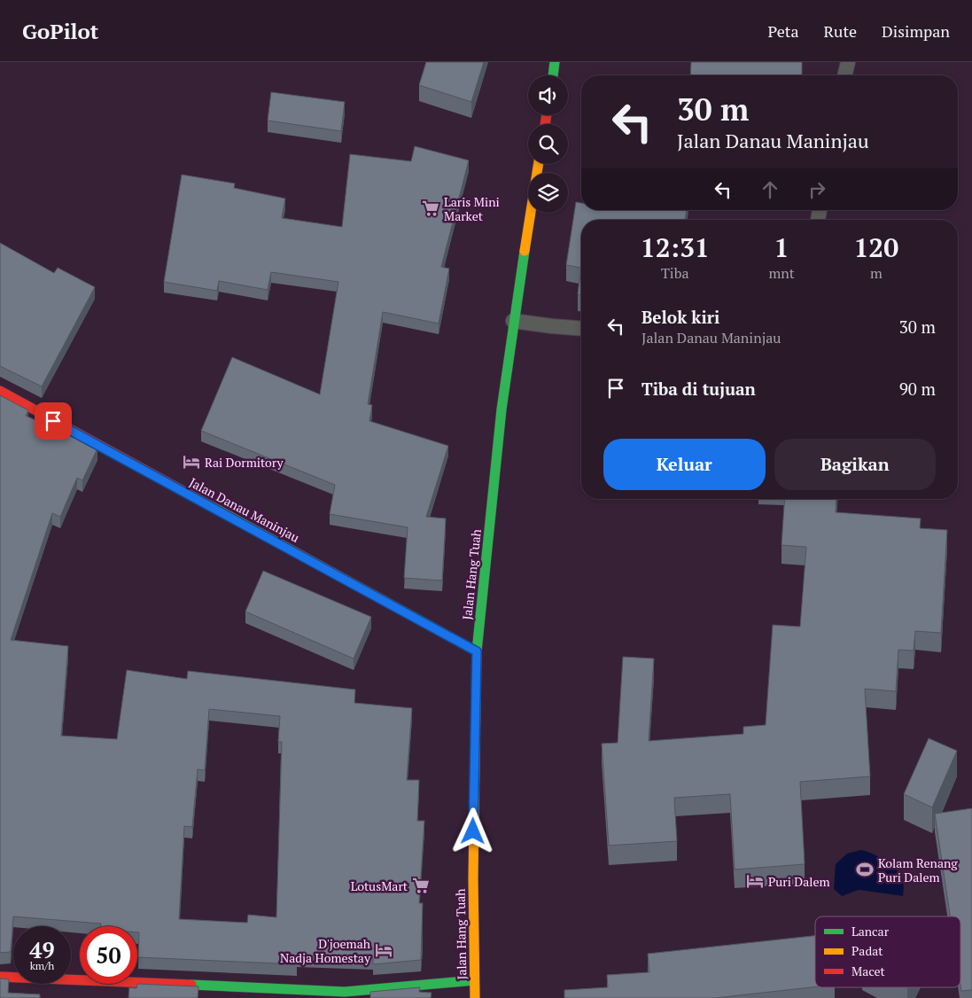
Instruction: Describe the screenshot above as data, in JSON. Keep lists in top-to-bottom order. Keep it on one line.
{"streets":{"street":["Jalan Danau Maninjau","Jalan Hang Tuah"]},"crossings":[["Jalan Danau Maninjau","Jalan Hang Tuah"]],"places":{"supermarket":["Laris Mini Market","LotusMart"],"hotel":["Rai Dormitory","Puri Dalem","D'joemah Nadja Homestay"],"sports":["Kolam Renang Puri Dalem"]},"legend":["Lancar","Padat","Macet"],"page":{"header":"GoPilot","nav":["Peta","Rute","Disimpan"],"turn":["30 m","Jalan Danau Maninjau"],"eta":["12:31","Tiba","1","mnt","120","m"],"list":[{"name":"Belok kiri","note":"Jalan Danau Maninjau","value":"30 m"},{"name":"Tiba di tujuan","value":"90 m"}],"buttons":["Keluar","Bagikan"],"speed":"49 km/h","limit":"50"}}
